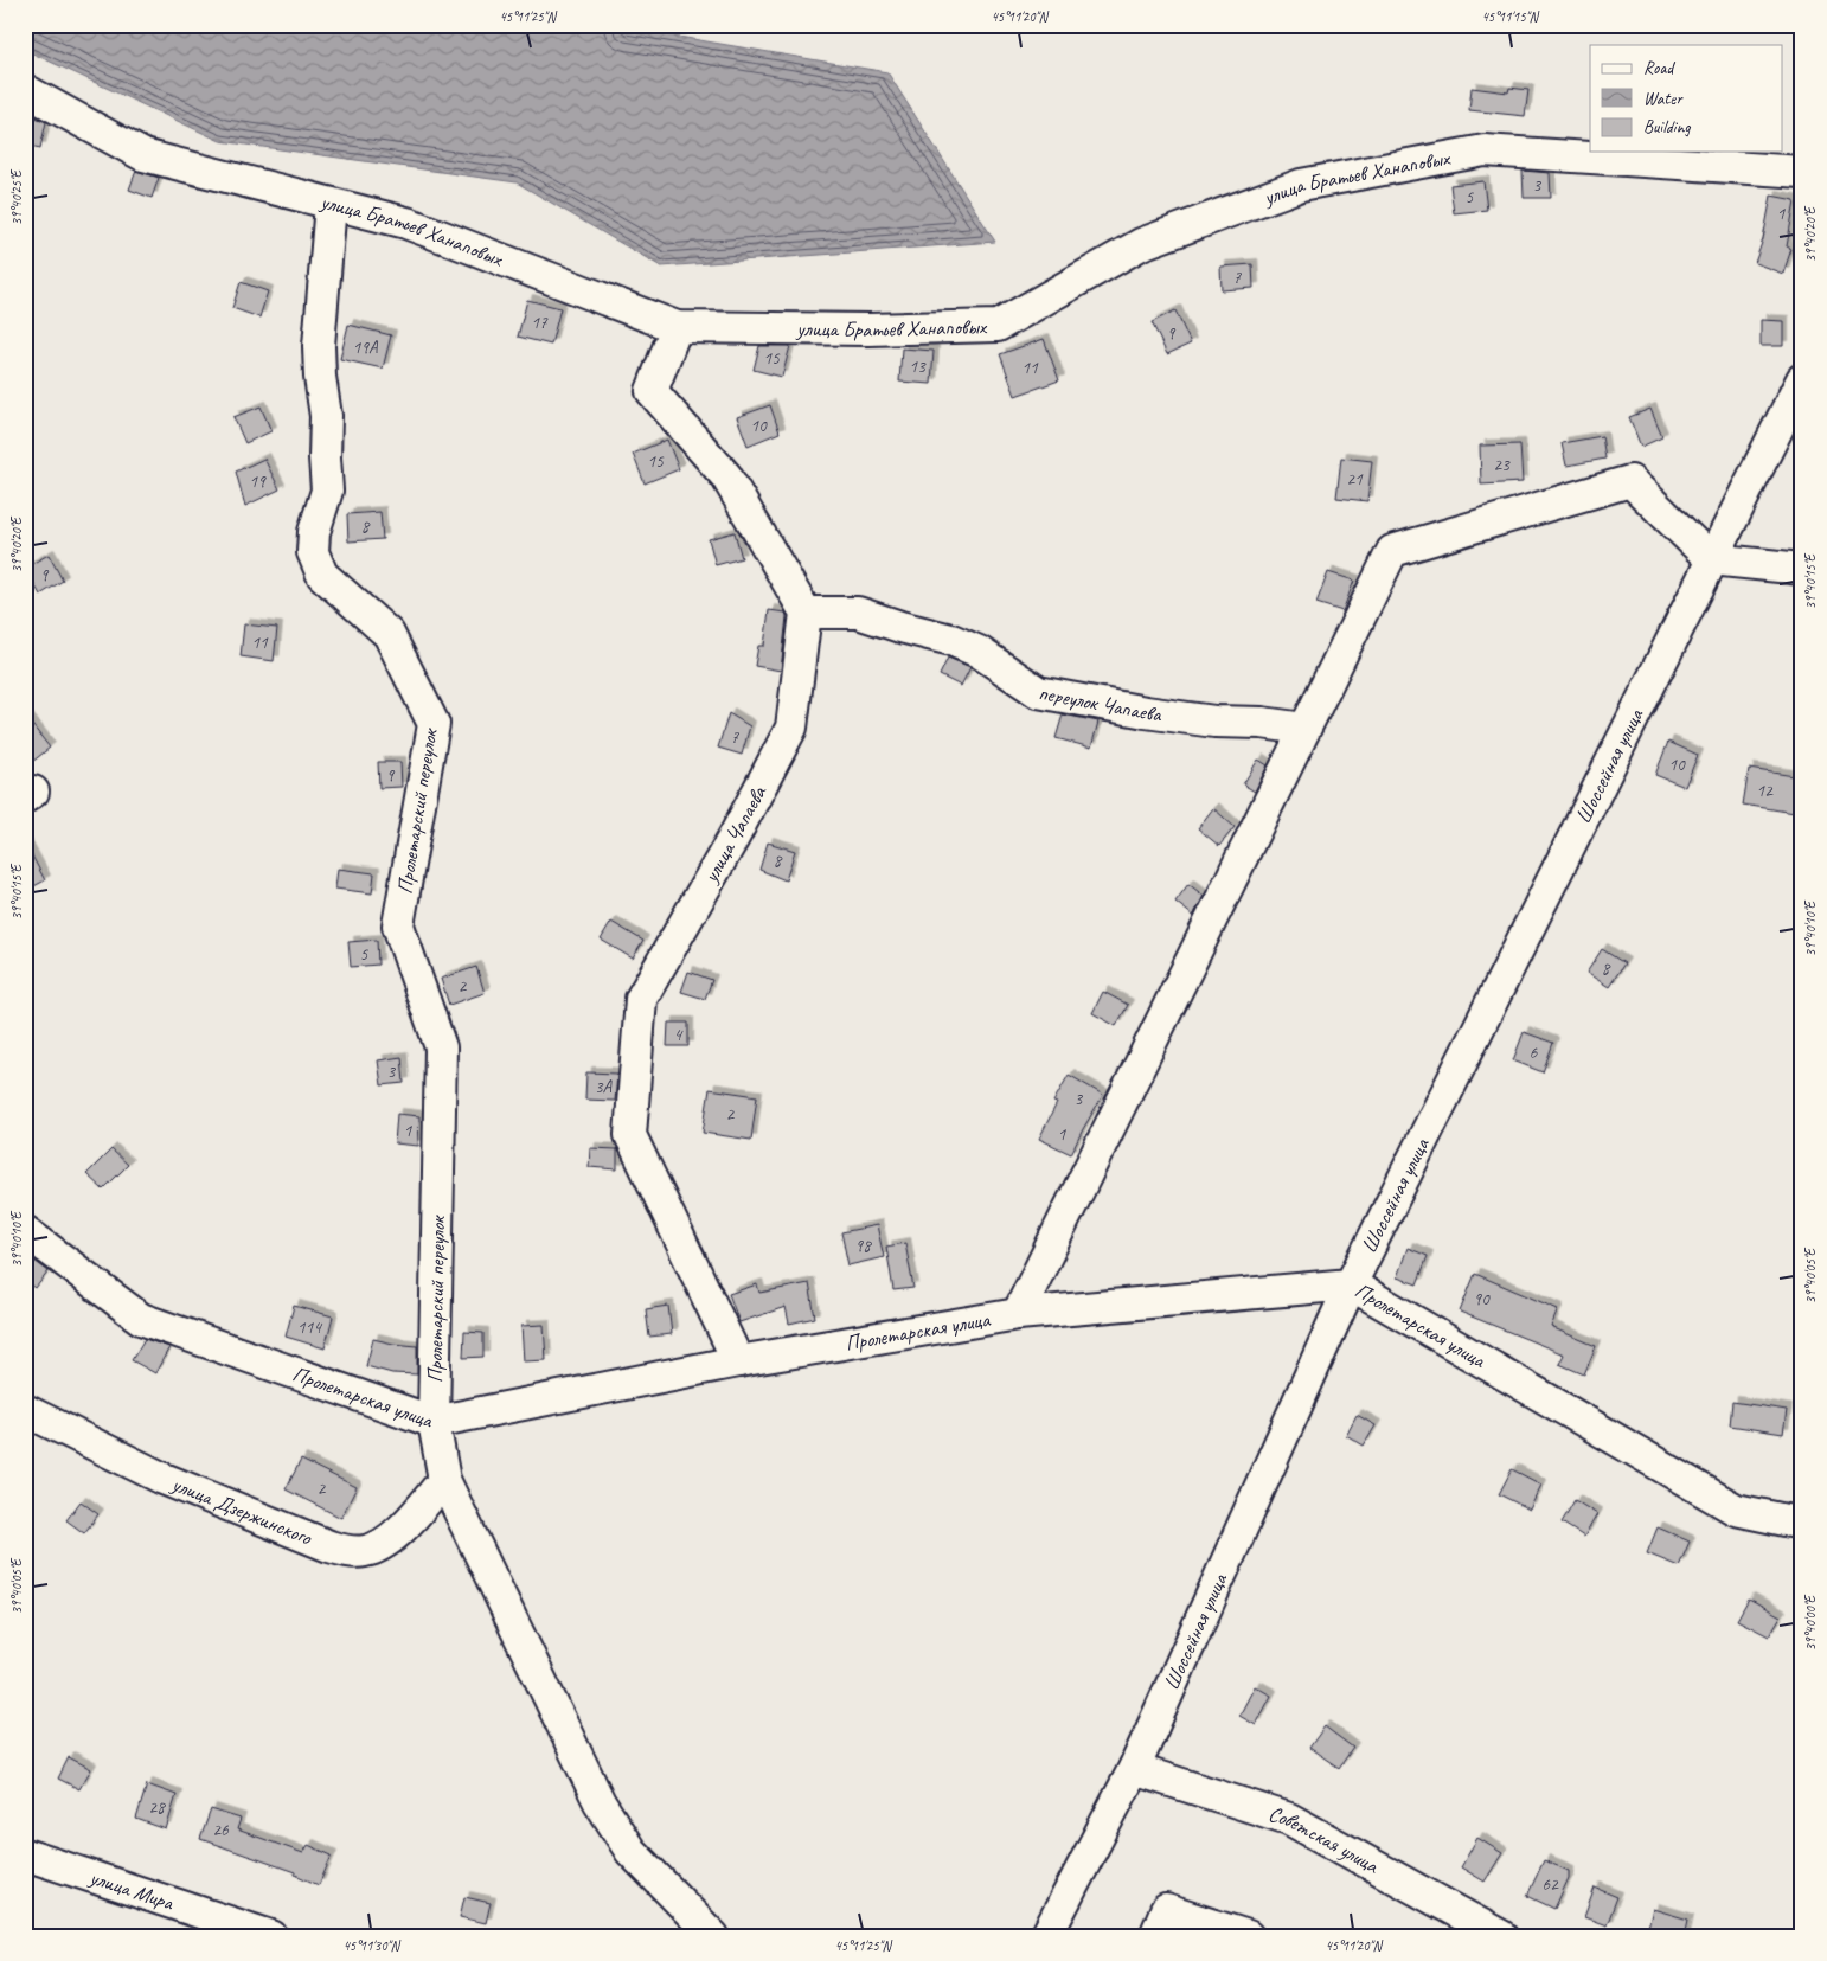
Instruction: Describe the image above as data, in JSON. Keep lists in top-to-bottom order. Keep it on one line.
{"streets":{"street":["улица Братьев Ханаповых","переулок Чапаева","Шоссейная улица","Пролетарский переулок","улица Чапаева","Пролетарская улица","улица Дзержинского","Советская улица","улица Мира"]},"crossings":[["улица Братьев Ханаповых","Пролетарский переулок"],["переулок Чапаева","улица Чапаева"],["Шоссейная улица","Пролетарская улица"],["Шоссейная улица","Советская улица"],["Пролетарский переулок","Пролетарская улица"],["Пролетарский переулок","улица Дзержинского"],["улица Чапаева","Пролетарская улица"]],"house_numbers":["3","5","1","7","17","9","19А","15","13","11","10","15","23","21","19","8","9","11","7","10","9","12","8","5","8","2","4","6","3","3А","3","2","1","1","98","90","114","2","28","26","62"],"legend":["Road","Water","Building"],"coordinates":["45°11'25\"N","45°11'20\"N","45°11'15\"N","39°40'25\"E","39°40'20\"E","39°40'15\"E","39°40'10\"E","39°40'05\"E","39°40'00\"E","45°11'30\"N"]}
